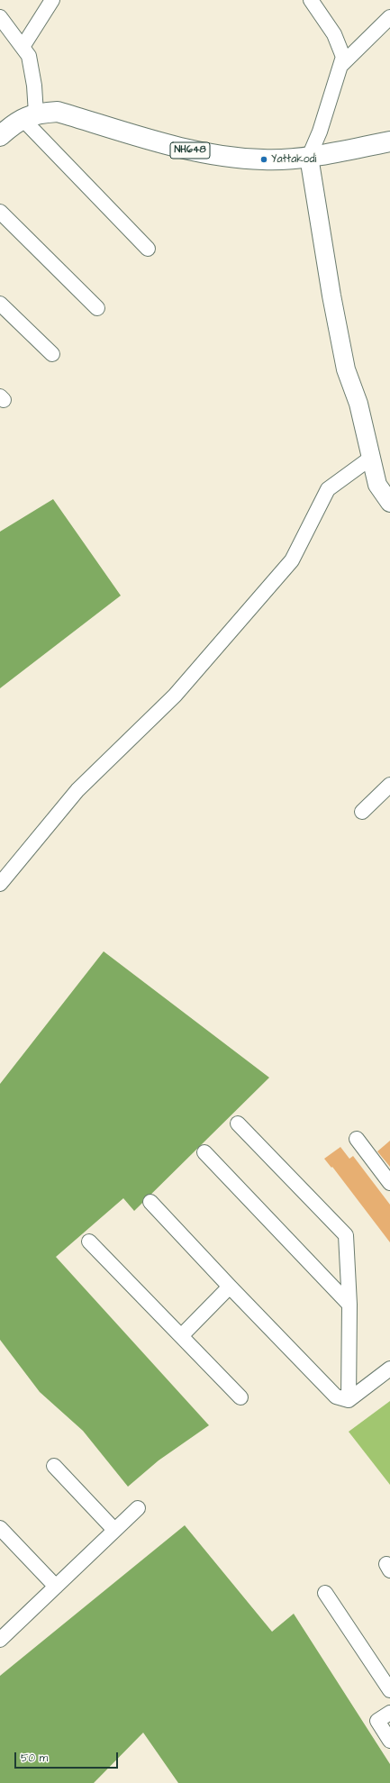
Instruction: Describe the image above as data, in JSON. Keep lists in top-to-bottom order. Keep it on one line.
{"streets":{"highway":["NH648"]},"places":["Yattakodi"],"scale_bar":"50 m"}
